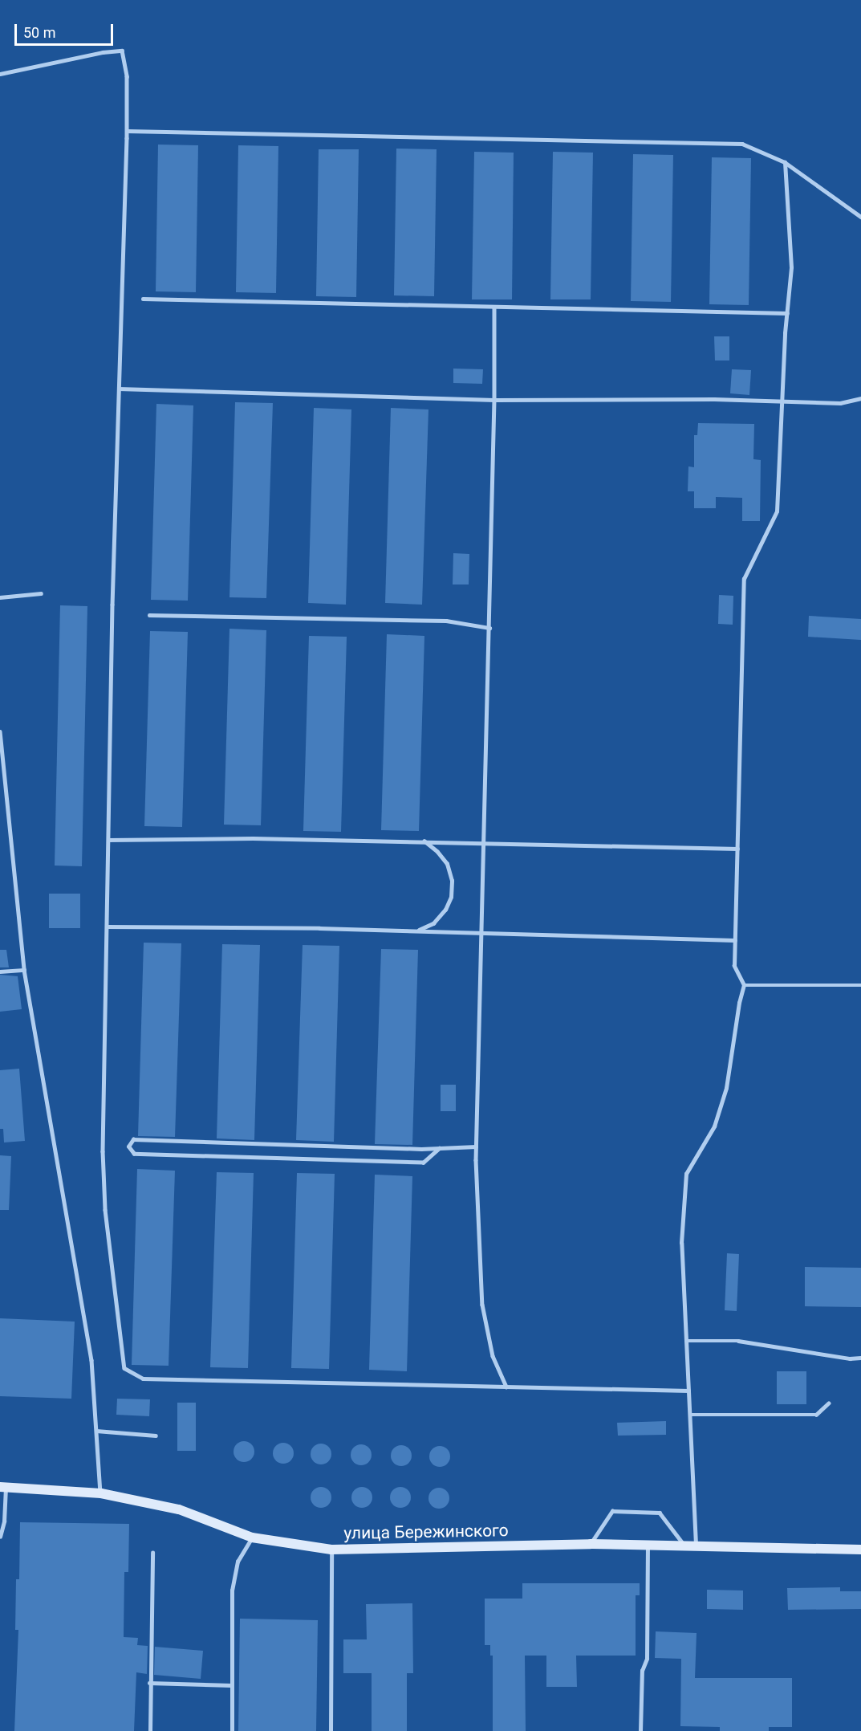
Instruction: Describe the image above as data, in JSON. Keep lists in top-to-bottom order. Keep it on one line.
{"streets":{"main road":["улица Бережинского"]},"scale_bar":"50 m"}
